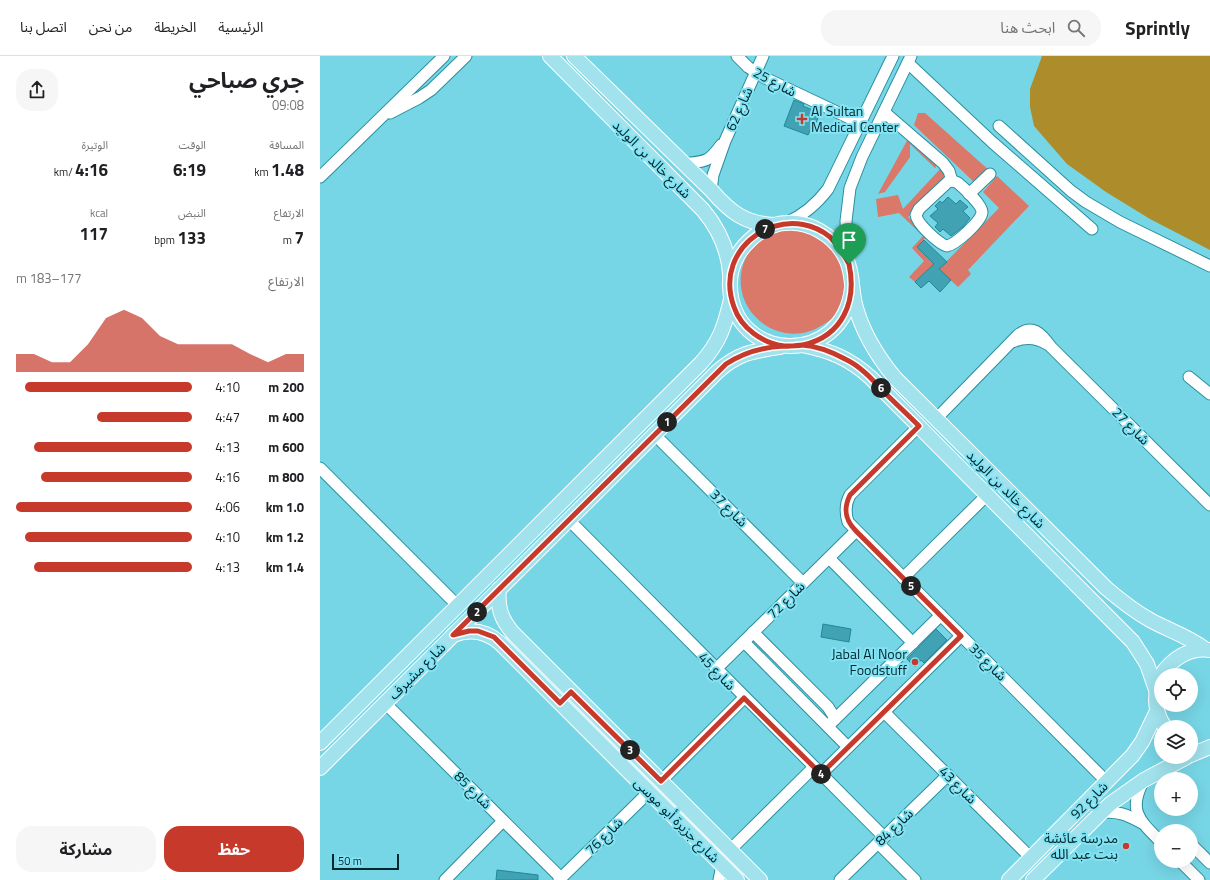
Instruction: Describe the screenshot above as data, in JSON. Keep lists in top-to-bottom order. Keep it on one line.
{"streets":{"main road":["شارع خالد بن الوليد","شارع مشيرف","شارع 92","شارع جزيرة أبو موسى"],"street":["شارع 25","شارع 62","شارع 27","شارع 37","شارع 72","شارع 35","شارع 45","شارع 43","شارع 85","شارع 84","شارع 76"]},"crossings":[["شارع 25","شارع 62"],["شارع 62","شارع خالد بن الوليد"],["شارع خالد بن الوليد","شارع 27"],["شارع خالد بن الوليد","شارع مشيرف"],["شارع 37","شارع 72"],["شارع 37","شارع مشيرف"],["شارع 72","شارع 35"],["شارع 72","شارع 45"],["شارع 35","شارع 92"],["شارع مشيرف","شارع 45"],["شارع مشيرف","شارع 85"],["شارع مشيرف","شارع جزيرة أبو موسى"],["شارع 45","شارع 84"],["شارع 43","شارع 92"],["شارع 43","شارع 84"],["شارع 85","شارع 76"],["شارع جزيرة أبو موسى","شارع 76"]],"places":{"health":["Al Sultan Medical Center"],"other":["Jabal Al Noor Foodstuff","مدرسة عائشة بنت عبد الله"]},"scale_bar":"50 m","page":{"header":"Sprintly","search":"ابحث هنا","nav":["الرئيسية","الخريطة","من نحن","اتصل بنا"],"heading":["جري صباحي","09:08"],"stats":[["المسافة","1.48 km"],["الوقت","6:19"],["الوتيرة","4:16 /km"],["الارتفاع","7 m"],["النبض","133 bpm"],["kcal","117"]],"pins":["7","6","1","5","2","3","4"],"chart":["الارتفاع","177–183 m"],"list":[{"name":"200 m","note":"4:10"},{"name":"400 m","note":"4:47"},{"name":"600 m","note":"4:13"},{"name":"800 m","note":"4:16"},{"name":"1.0 km","note":"4:06"},{"name":"1.2 km","note":"4:10"},{"name":"1.4 km","note":"4:13"}],"map_buttons":["+","−"],"buttons":["حفظ","مشاركة"],"scale":"50 m"}}
